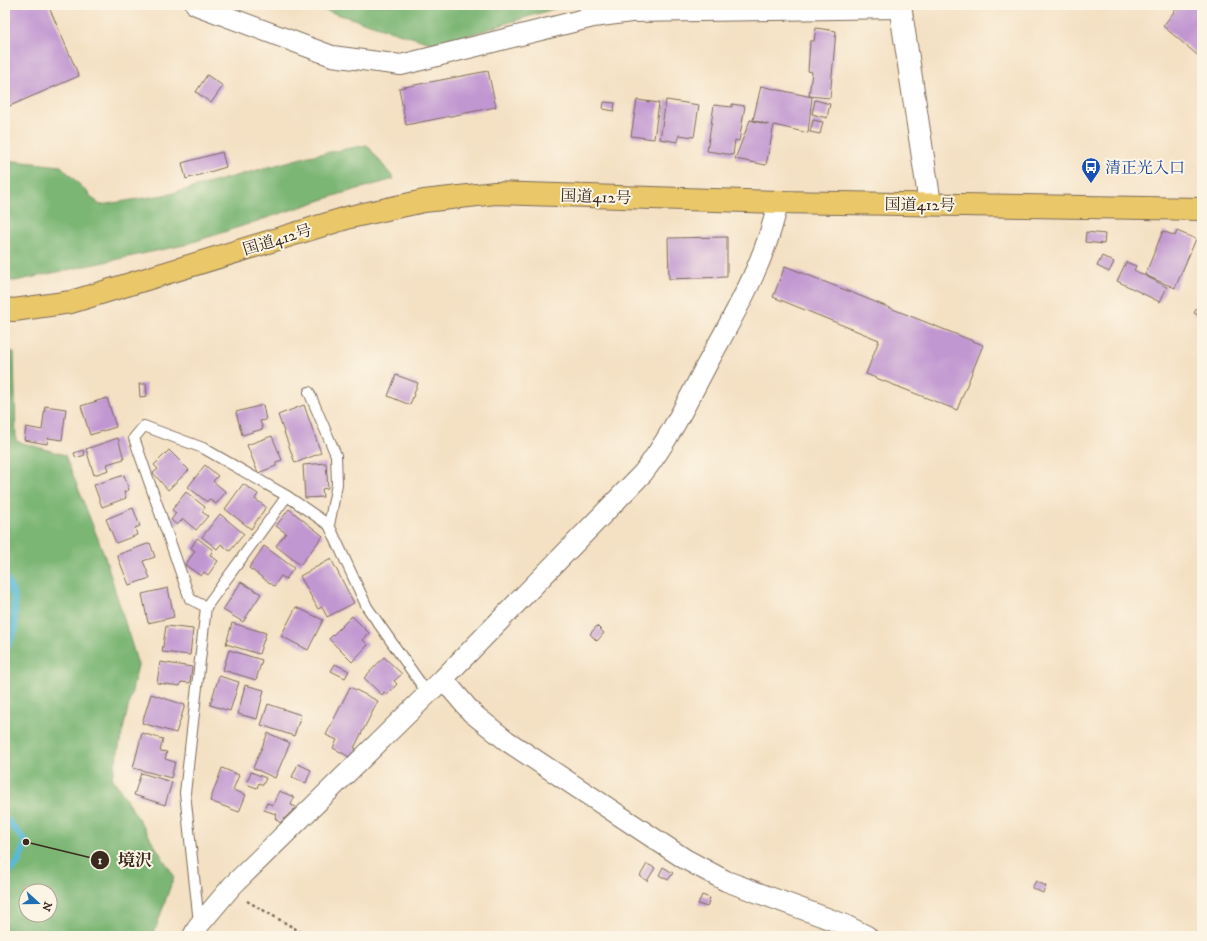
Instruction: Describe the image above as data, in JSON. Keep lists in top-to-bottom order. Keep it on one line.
{"streets":{"highway":["国道412号"]},"places":{"bus stop":["清正光入口"],"other":["境沢"]},"north":"right"}
